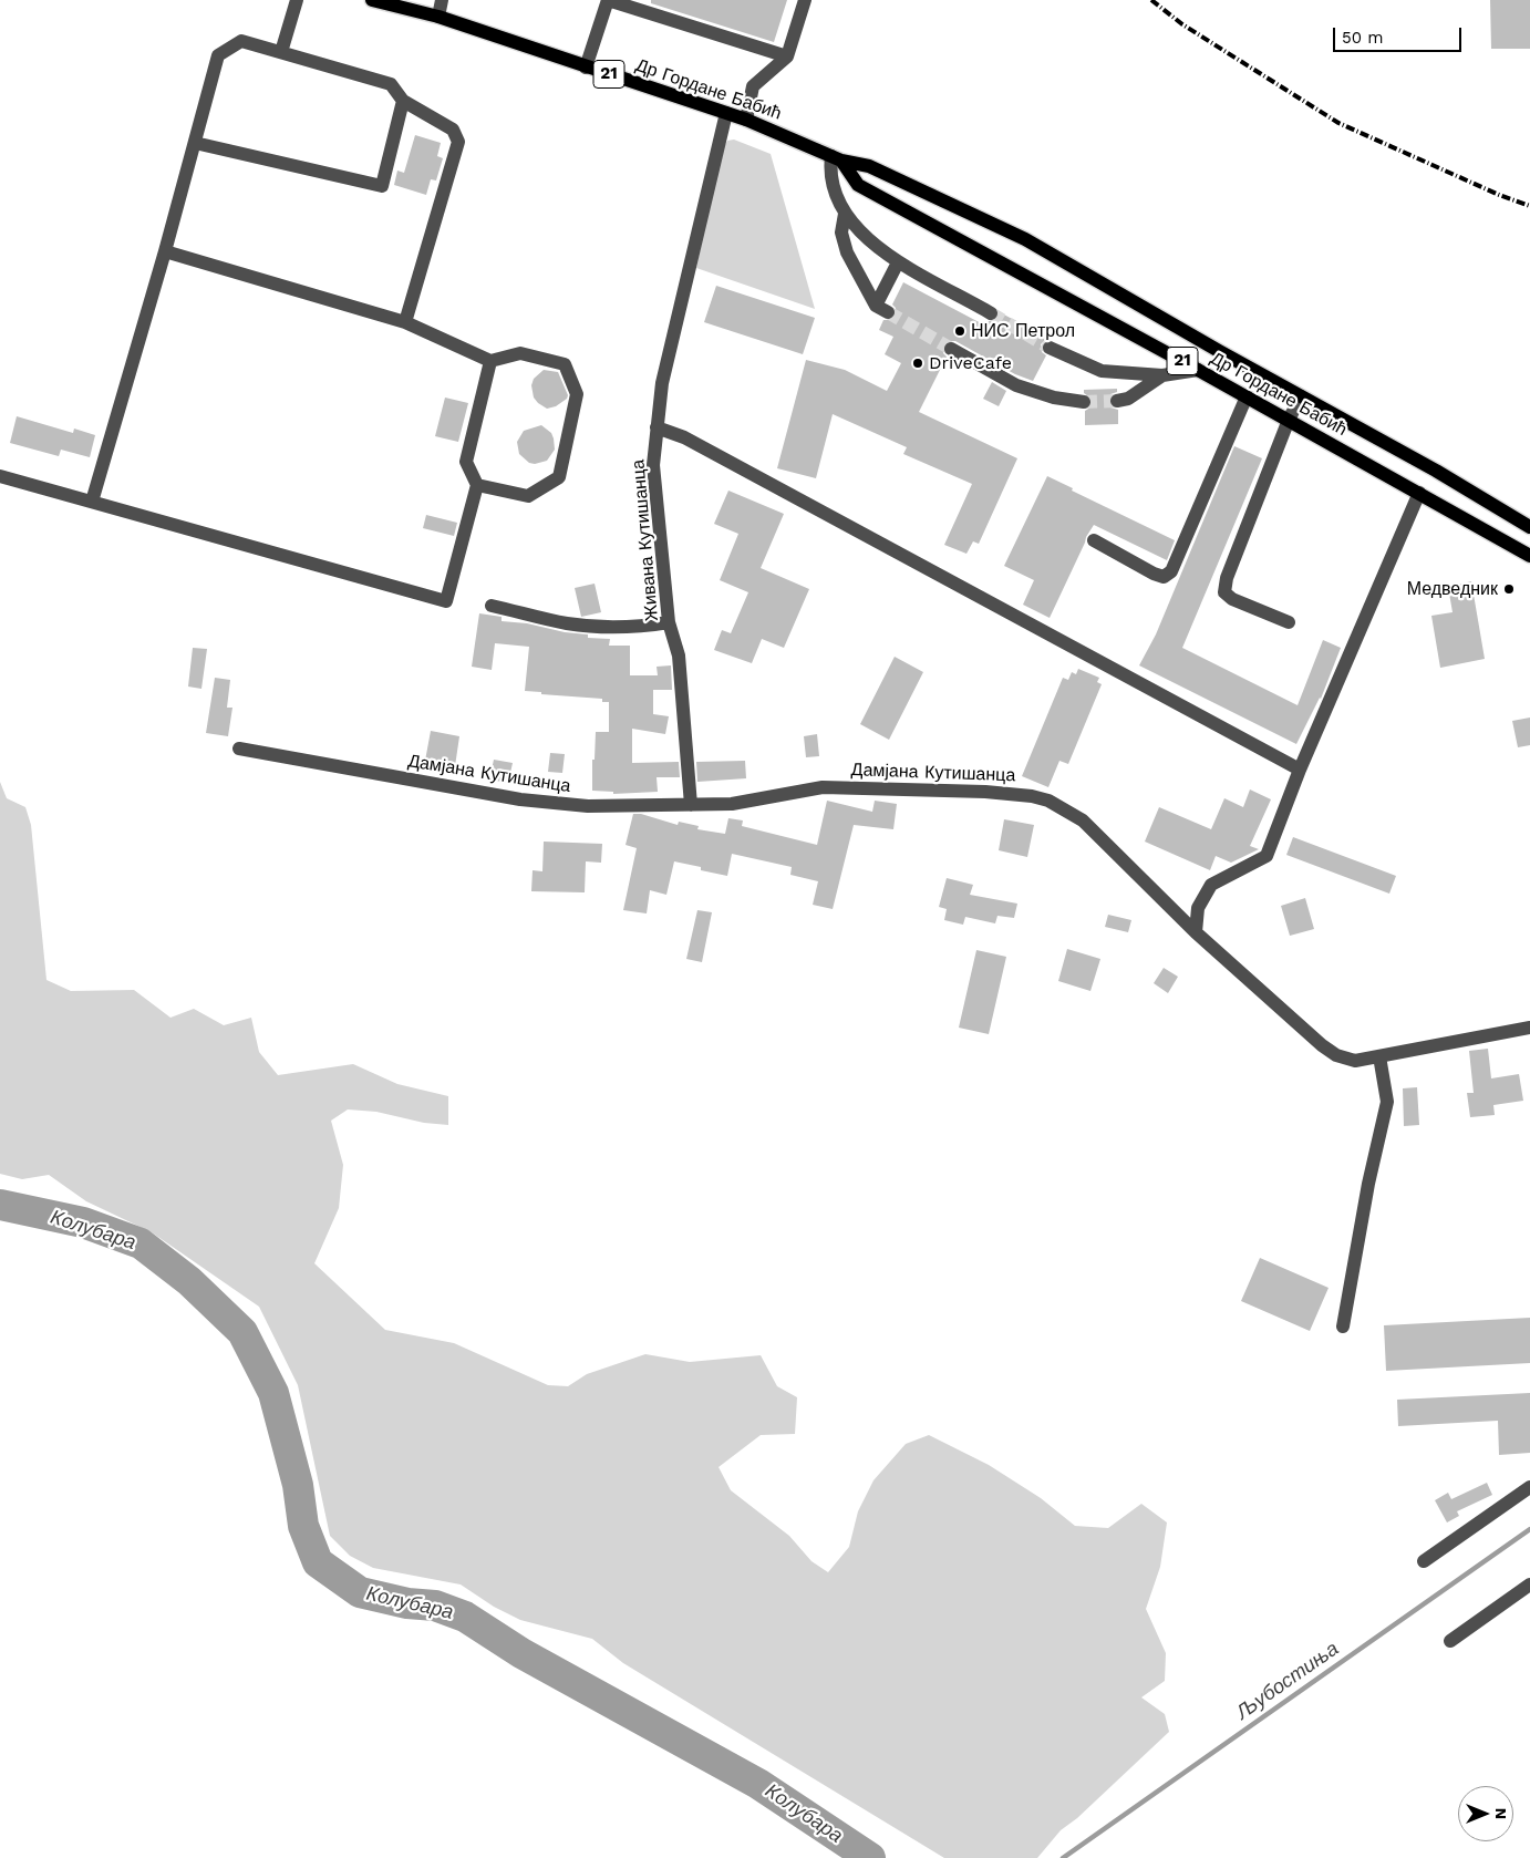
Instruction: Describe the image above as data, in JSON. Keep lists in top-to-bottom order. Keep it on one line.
{"streets":{"main road":["21","Др Гордане Бабић"],"street":["Живана Кутишанца","Дамјана Кутишанца"]},"crossings":[["Др Гордане Бабић","Живана Кутишанца"],["Живана Кутишанца","Дамјана Кутишанца"]],"water":["Колубара","Љубостиња"],"places":["НИС Петрол","DriveCafe","Медведник"],"scale_bar":"50 m","north":"right"}
